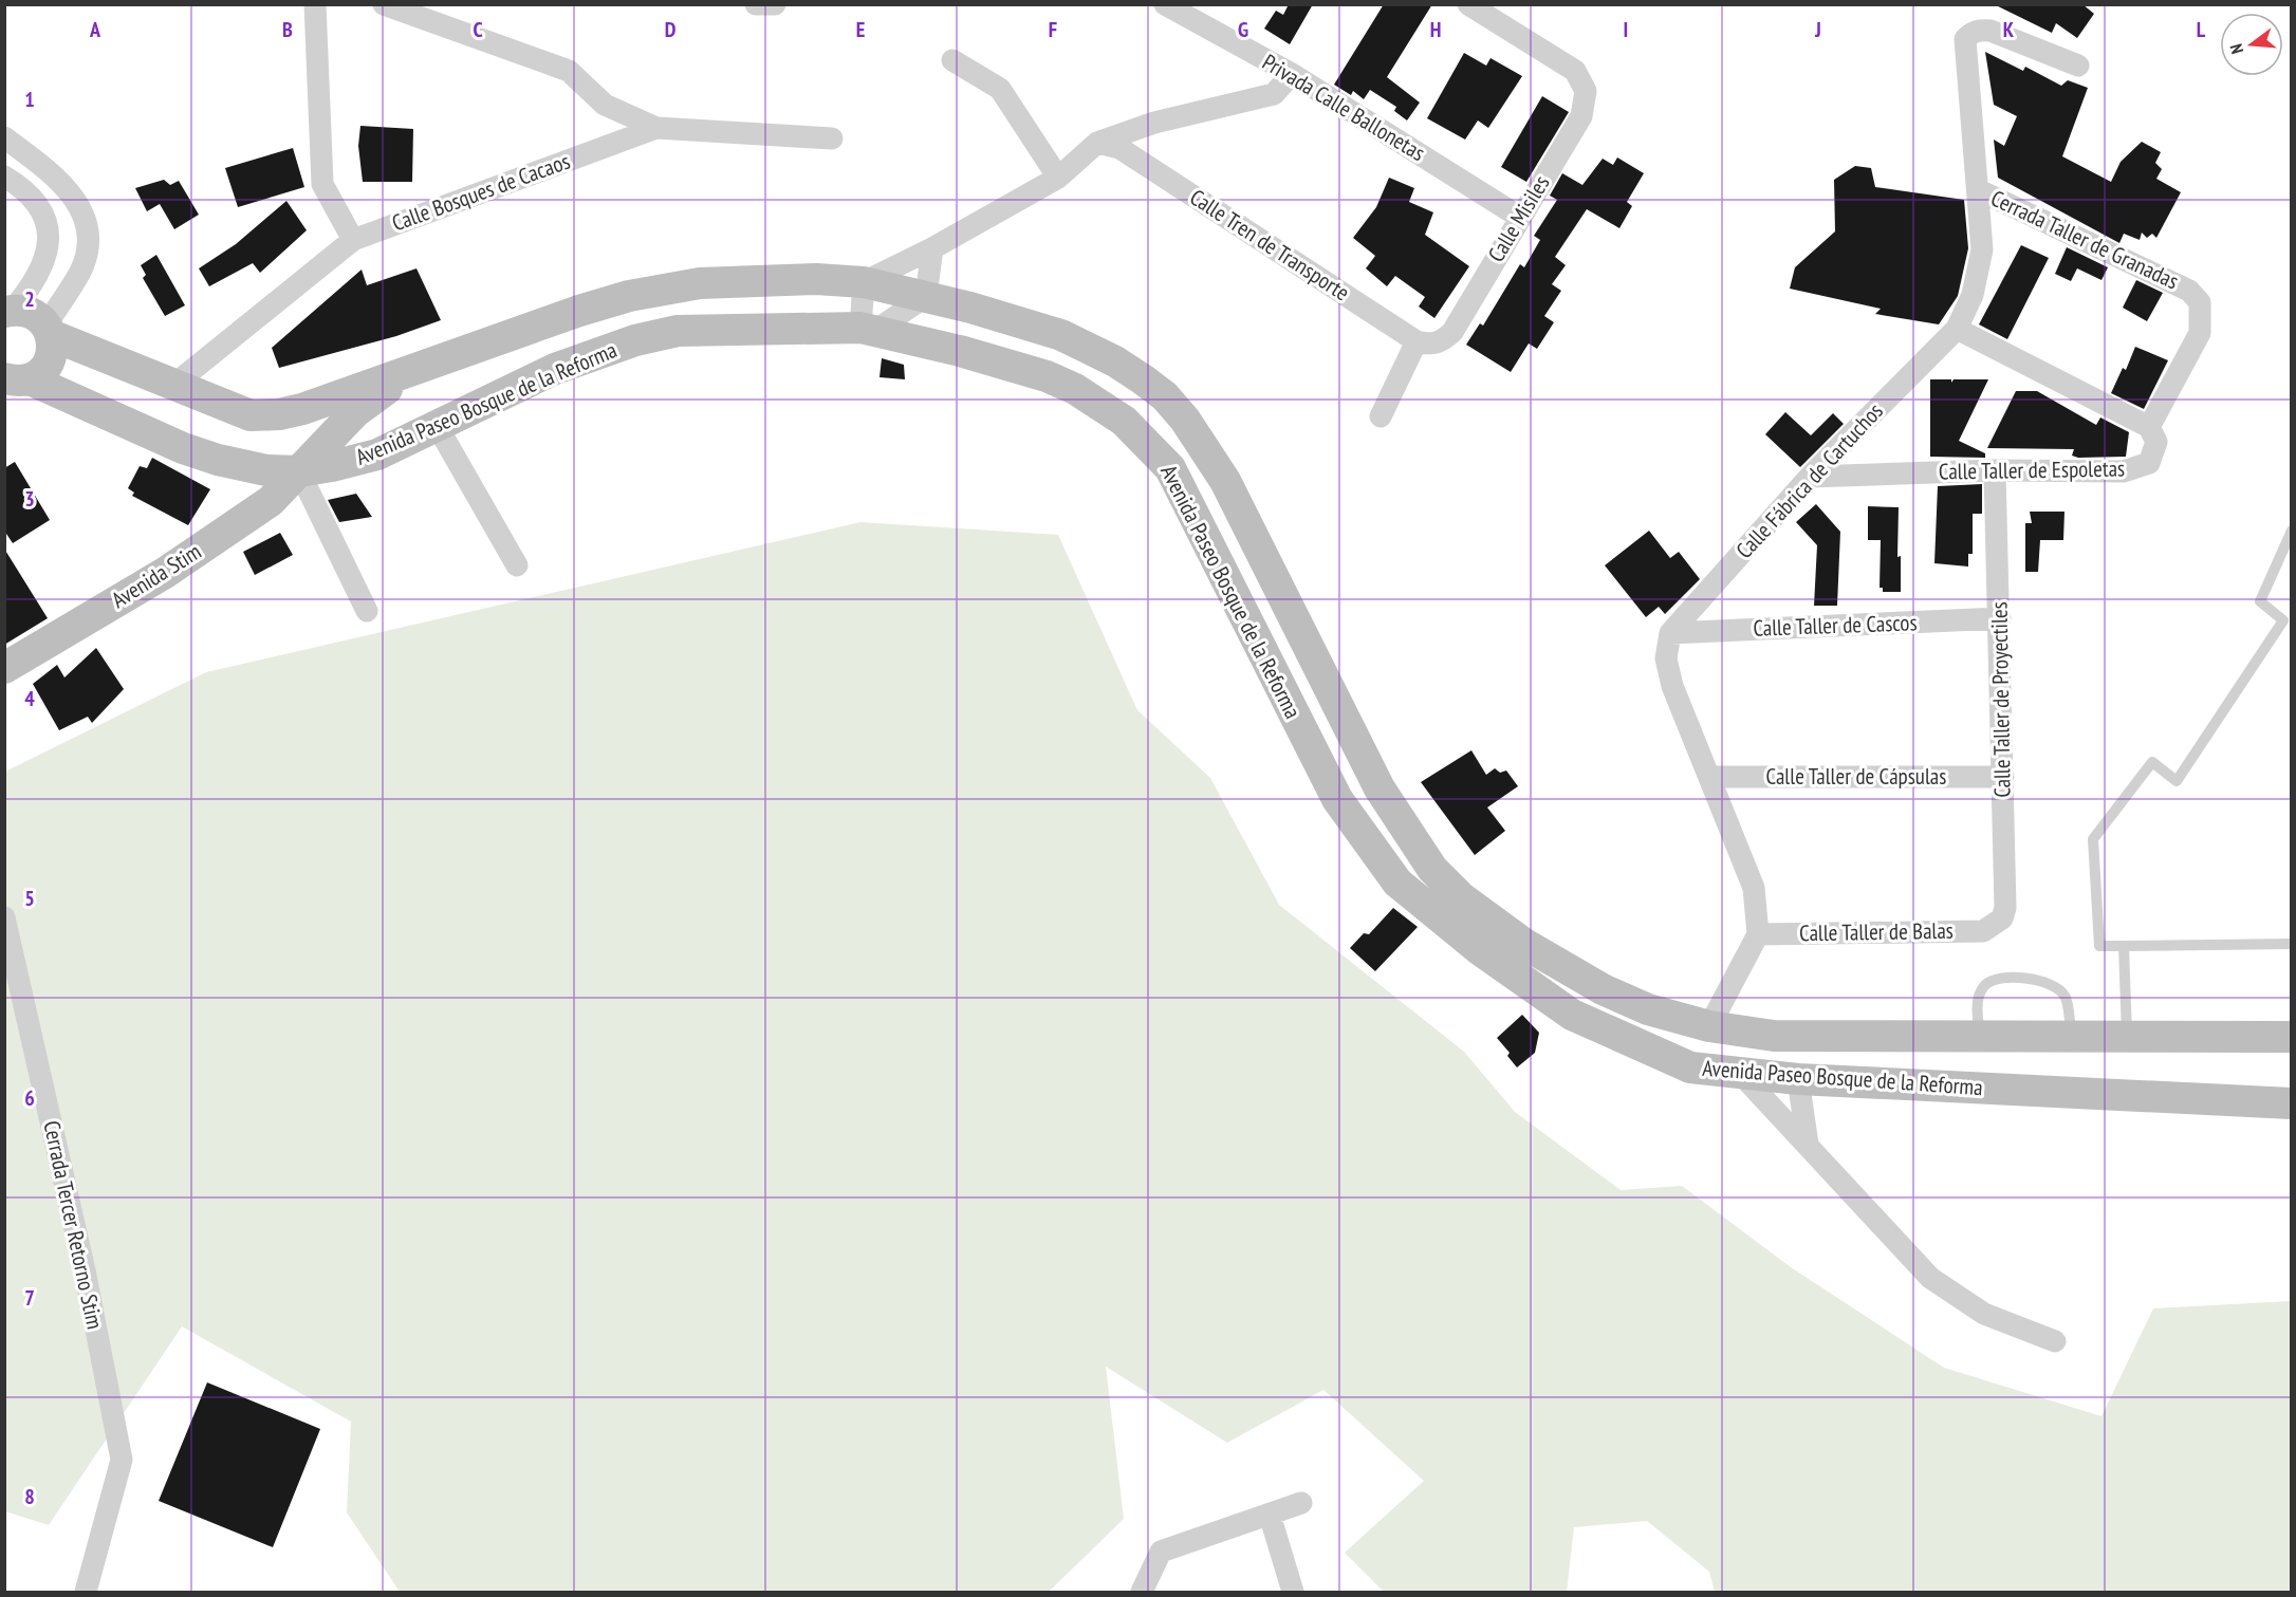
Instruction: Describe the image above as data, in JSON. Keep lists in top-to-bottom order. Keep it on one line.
{"streets":{"main road":["Avenida Paseo Bosque de la Reforma","Avenida Stim"],"street":["Privada Calle Ballonetas","Calle Bosques de Cacaos","Calle Misiles","Cerrada Taller de Granadas","Calle Tren de Transporte","Calle Taller de Espoletas","Calle Fábrica de Cartuchos","Calle Taller de Cascos","Calle Taller de Proyectiles","Calle Taller de Cápsulas","Calle Taller de Balas","Cerrada Tercer Retorno Stim"]},"crossings":[["Privada Calle Ballonetas","Calle Misiles"],["Calle Bosques de Cacaos","Avenida Paseo Bosque de la Reforma"],["Calle Misiles","Calle Tren de Transporte"],["Cerrada Taller de Granadas","Calle Taller de Espoletas"],["Cerrada Taller de Granadas","Calle Fábrica de Cartuchos"],["Avenida Paseo Bosque de la Reforma","Avenida Stim"],["Calle Taller de Espoletas","Calle Fábrica de Cartuchos"],["Calle Taller de Espoletas","Calle Taller de Proyectiles"],["Calle Fábrica de Cartuchos","Calle Taller de Cascos"],["Calle Taller de Cascos","Calle Taller de Proyectiles"],["Calle Taller de Proyectiles","Calle Taller de Cápsulas"],["Calle Taller de Proyectiles","Calle Taller de Balas"]],"north":"left","grid":{"columns":["A","B","C","D","E","F","G","H","I","J","K","L"],"rows":["1","2","3","4","5","6","7","8"]}}
